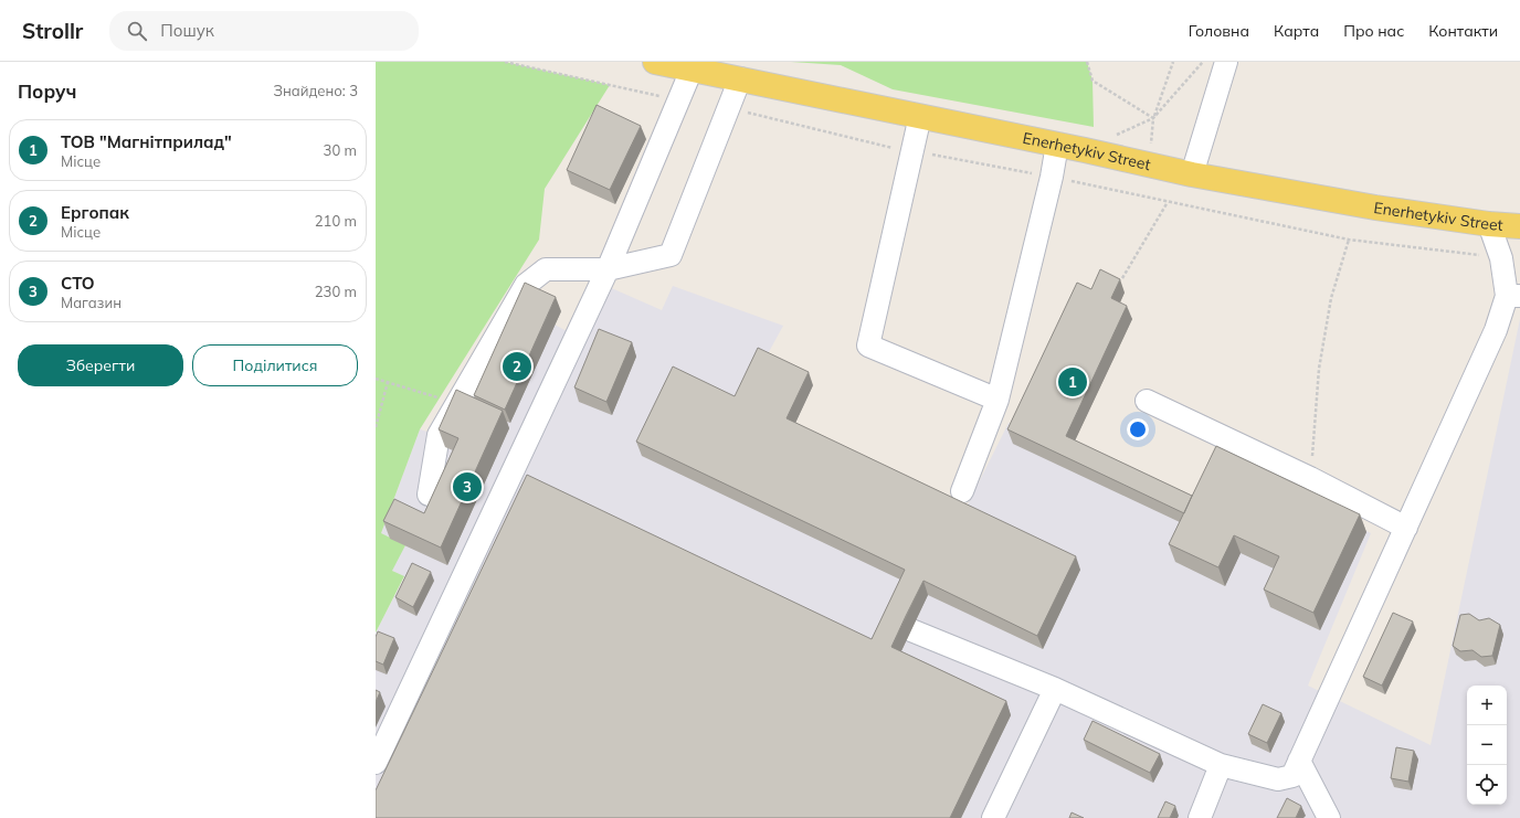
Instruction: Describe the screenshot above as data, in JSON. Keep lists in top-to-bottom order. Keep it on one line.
{"streets":{"main road":["Enerhetykiv Street"]},"page":{"header":"Strollr","search":"Пошук","nav":["Головна","Карта","Про нас","Контакти"],"heading":["Поруч","Знайдено: 3"],"list":[{"mark":"1","name":"ТОВ \"Магнітприлад\"","note":"Місце","value":"30 m"},{"mark":"2","name":"Ергопак","note":"Місце","value":"210 m"},{"mark":"3","name":"СТО","note":"Магазин","value":"230 m"}],"buttons":["Зберегти","Поділитися"],"pins":["2","1","3"],"map_buttons":["+","−"]}}
